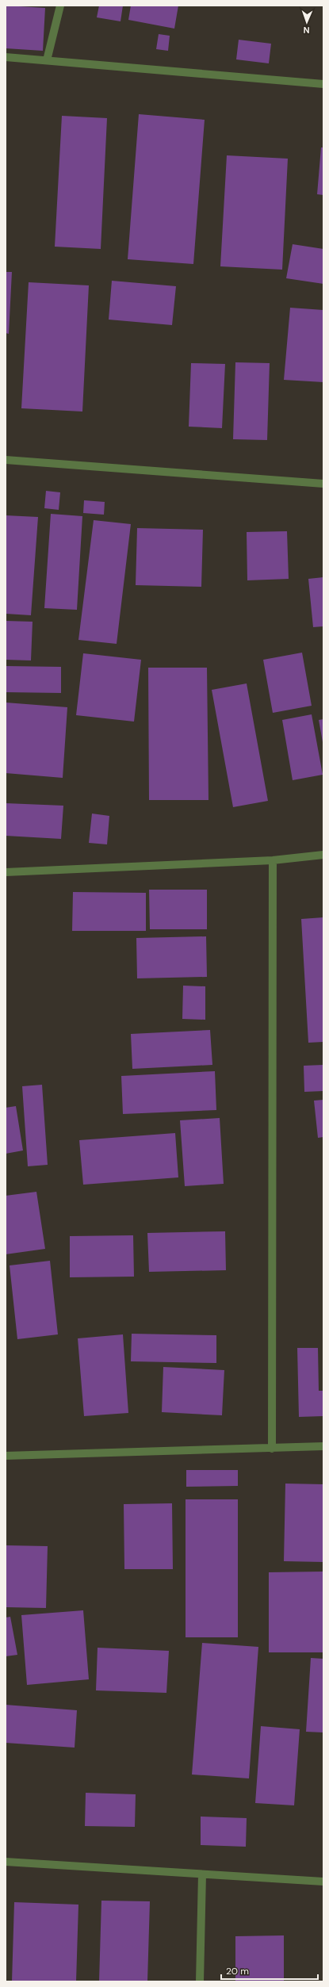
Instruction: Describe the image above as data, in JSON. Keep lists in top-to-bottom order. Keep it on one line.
{"scale_bar":"20 m","north":"bottom"}
